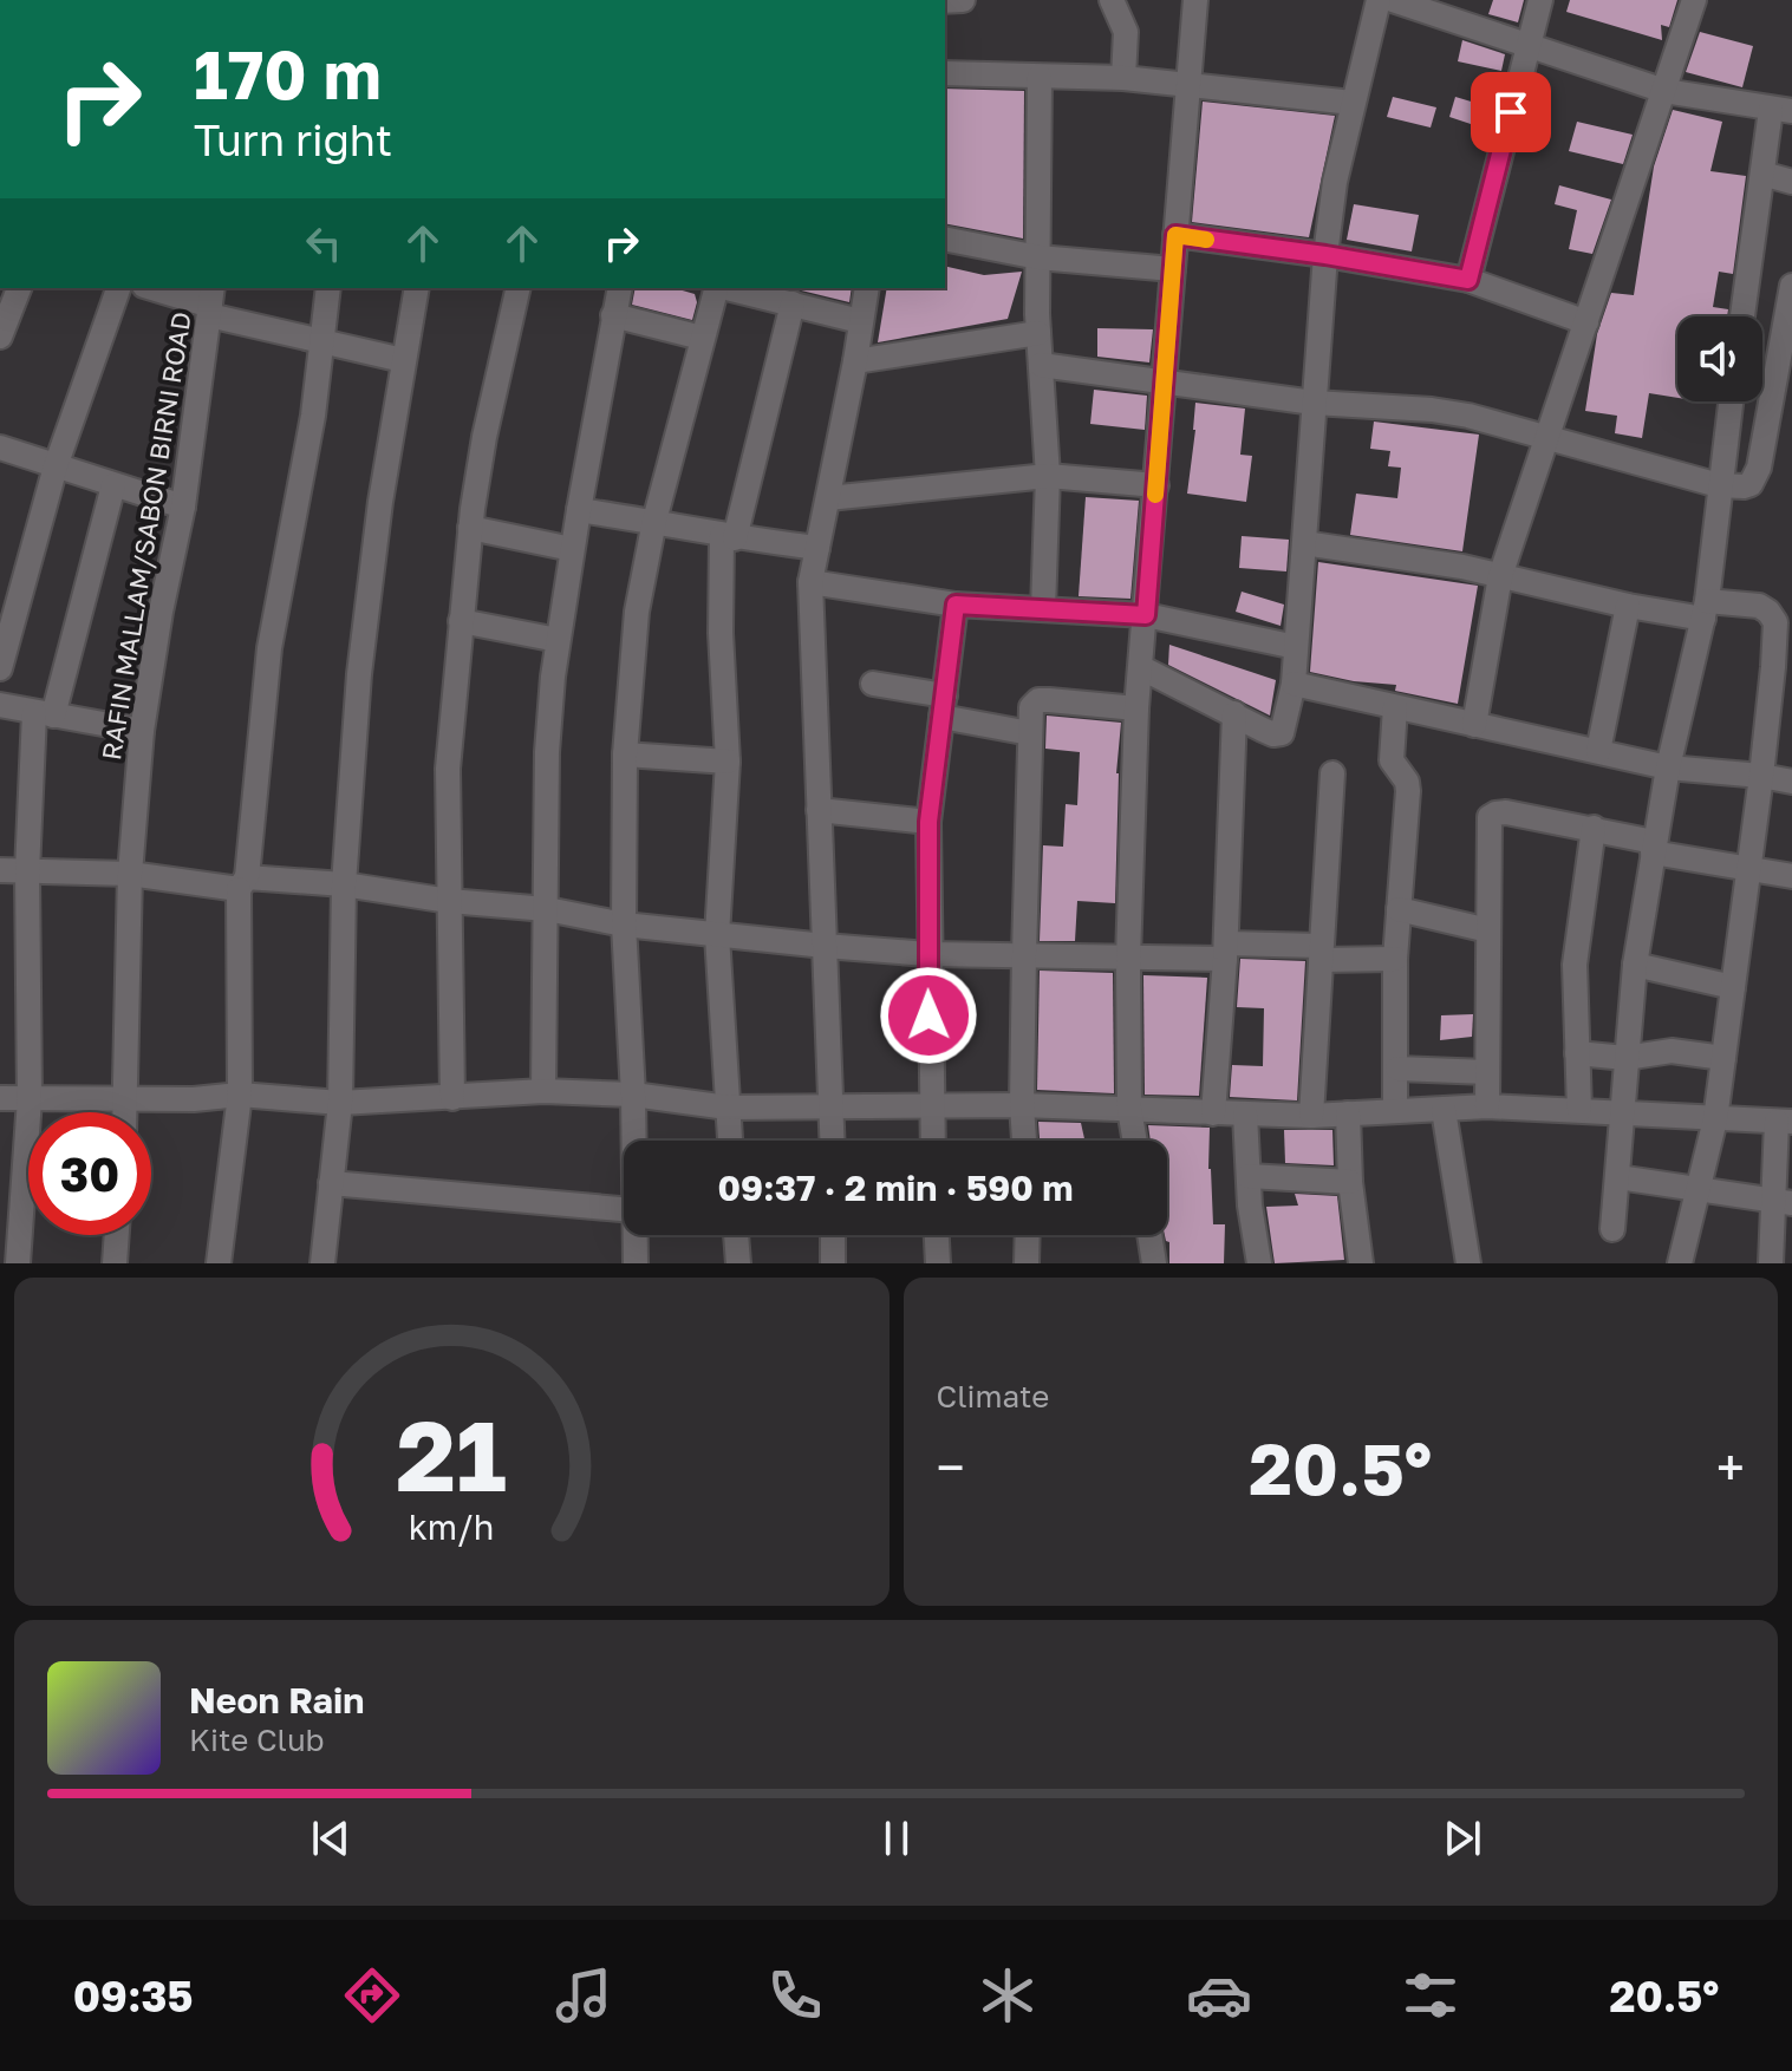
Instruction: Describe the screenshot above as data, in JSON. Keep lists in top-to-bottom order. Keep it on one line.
{"streets":{"street":["RAFIN MALLAM/SABON BIRNI ROAD"]},"page":{"turn":["170 m","Turn right"],"limit":"30","trip":"09:37 · 2 min · 590 m","tile":"Climate","heat":["−","20.5°","+"],"song":["Neon Rain","Kite Club"],"tabs":["09:35","20.5°"],"gauge":["21","km/h"]}}
